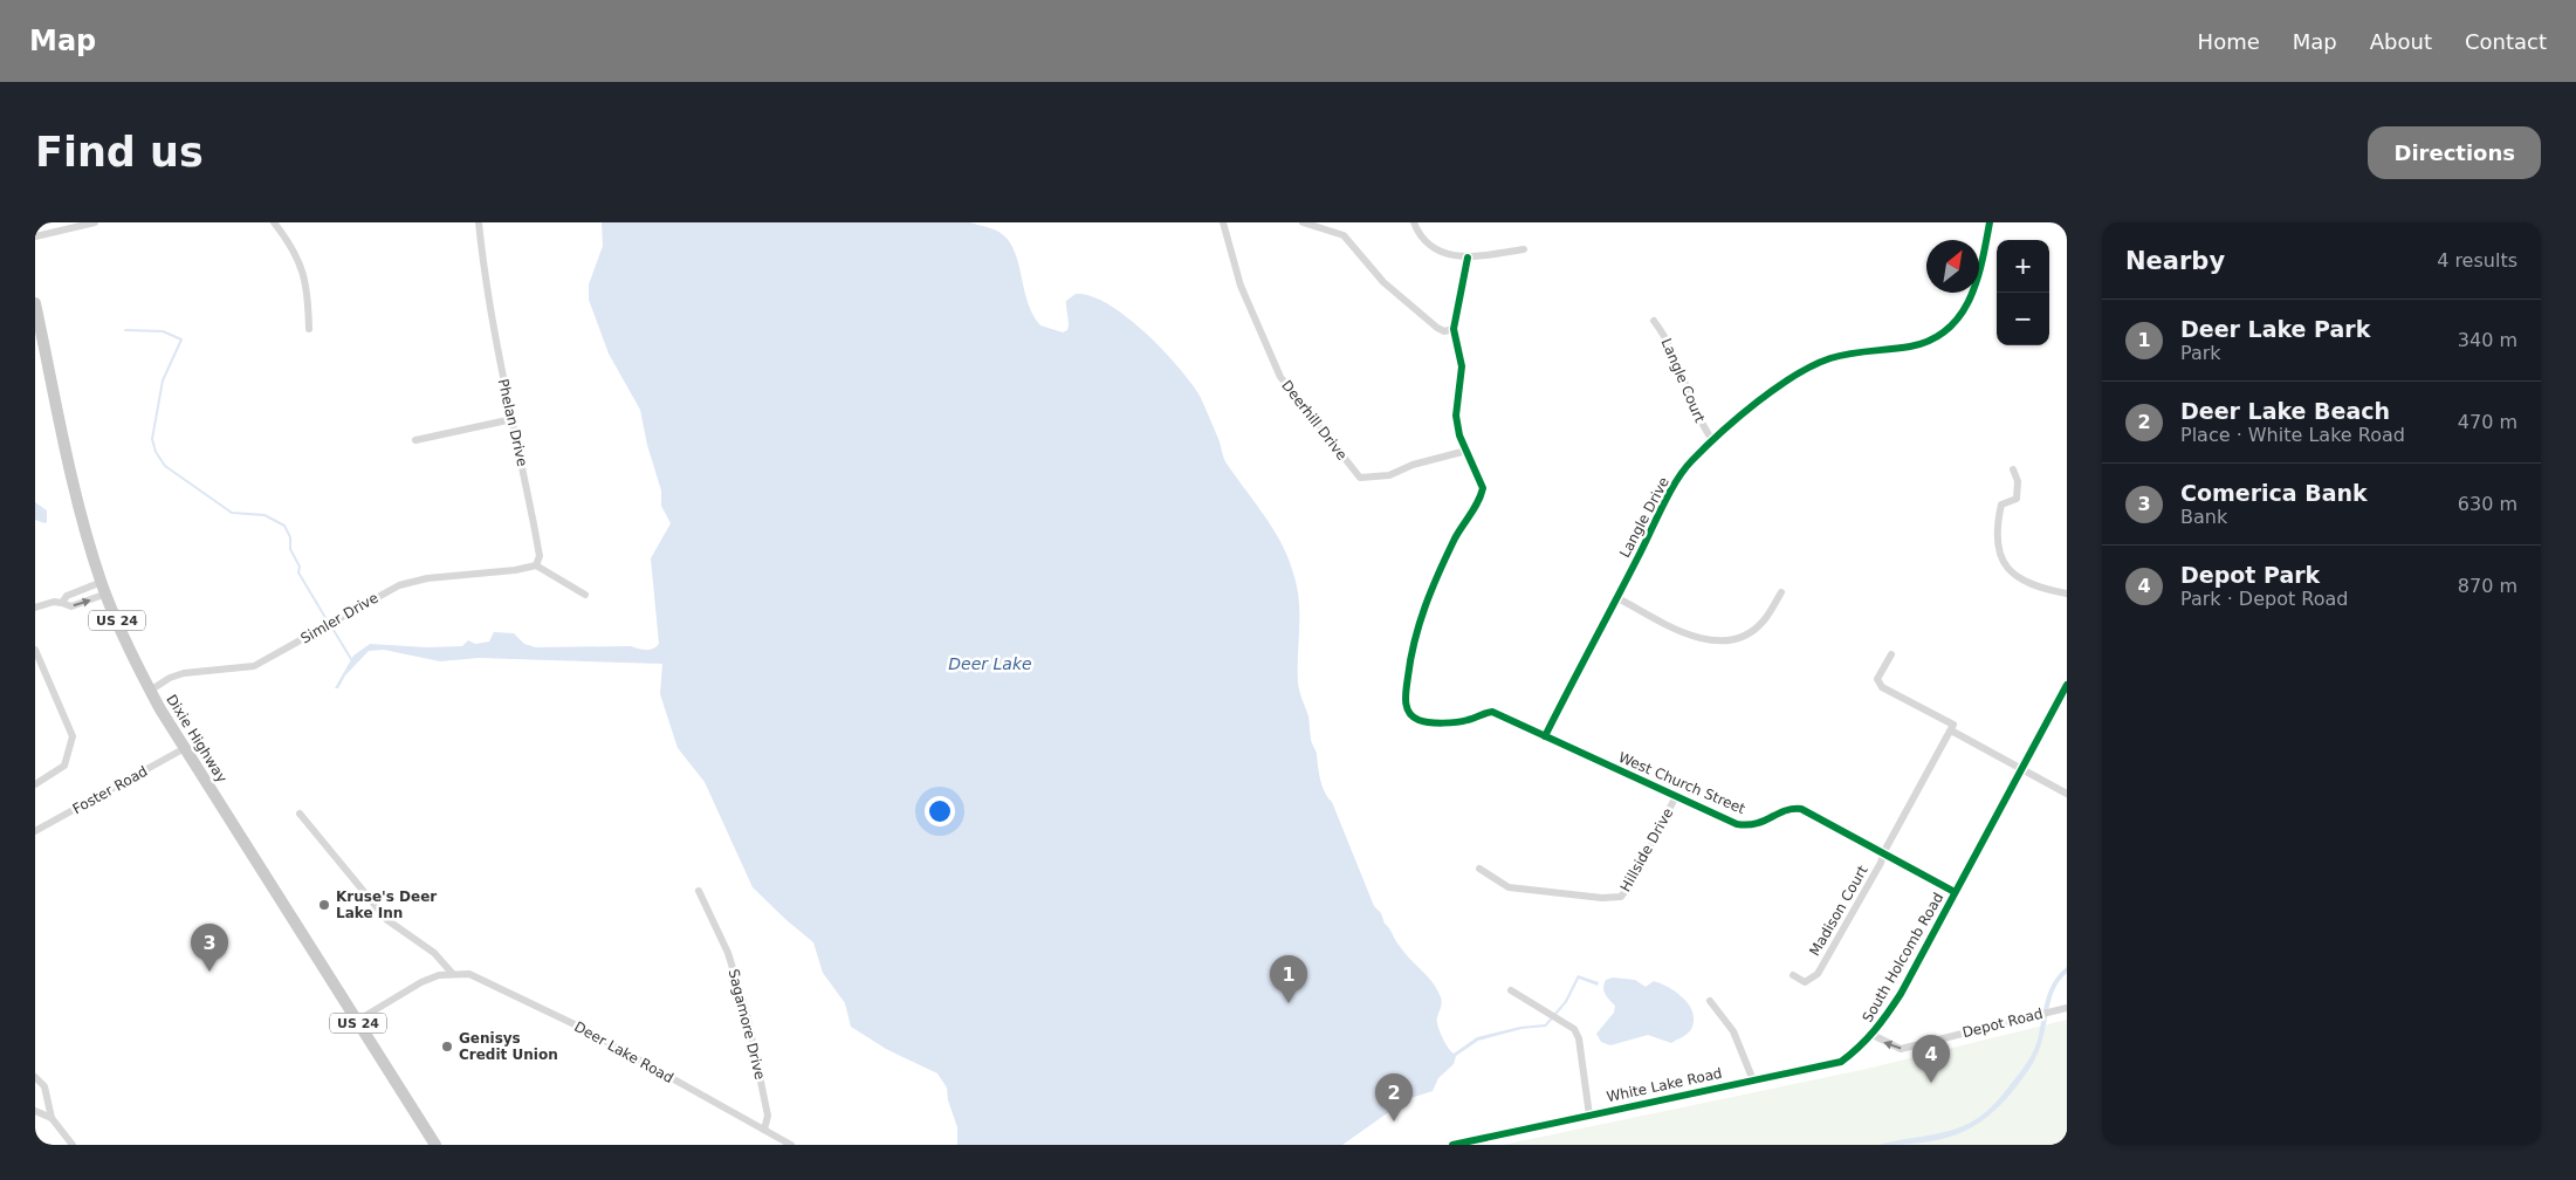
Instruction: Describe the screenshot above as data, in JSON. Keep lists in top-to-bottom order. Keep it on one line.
{"streets":{"main road":["US 24","Dixie Highway"],"street":["Langle Court","Deerhill Drive","Phelan Drive","Langle Drive","Simler Drive","West Church Street","Foster Road","Hillside Drive","Madison Court","South Holcomb Road","Depot Road","Sagamore Drive","Deer Lake Road","White Lake Road"]},"crossings":[["Langle Court","Langle Drive"],["Deerhill Drive","West Church Street"],["Phelan Drive","Simler Drive"],["Langle Drive","West Church Street"],["Simler Drive","Dixie Highway"],["Dixie Highway","Foster Road"],["Dixie Highway","Deer Lake Road"],["West Church Street","Hillside Drive"],["West Church Street","Madison Court"],["West Church Street","South Holcomb Road"],["South Holcomb Road","Depot Road"],["South Holcomb Road","White Lake Road"],["Depot Road","White Lake Road"],["Sagamore Drive","Deer Lake Road"]],"one_way":["Depot Road"],"water":["Deer Lake"],"places":["Kruse's Deer Lake Inn","Genisys Credit Union"],"north":"top right","page":{"header":"Map","nav":["Home","Map","About","Contact"],"buttons":"Directions","title":"Find us","heading":["Nearby","4 results"],"map_buttons":["+","−"],"list":[{"mark":"1","name":"Deer Lake Park","note":"Park","value":"340 m"},{"mark":"2","name":"Deer Lake Beach","note":"Place · White Lake Road","value":"470 m"},{"mark":"3","name":"Comerica Bank","note":"Bank","value":"630 m"},{"mark":"4","name":"Depot Park","note":"Park · Depot Road","value":"870 m"}],"pins":["3","1","4","2"]}}
